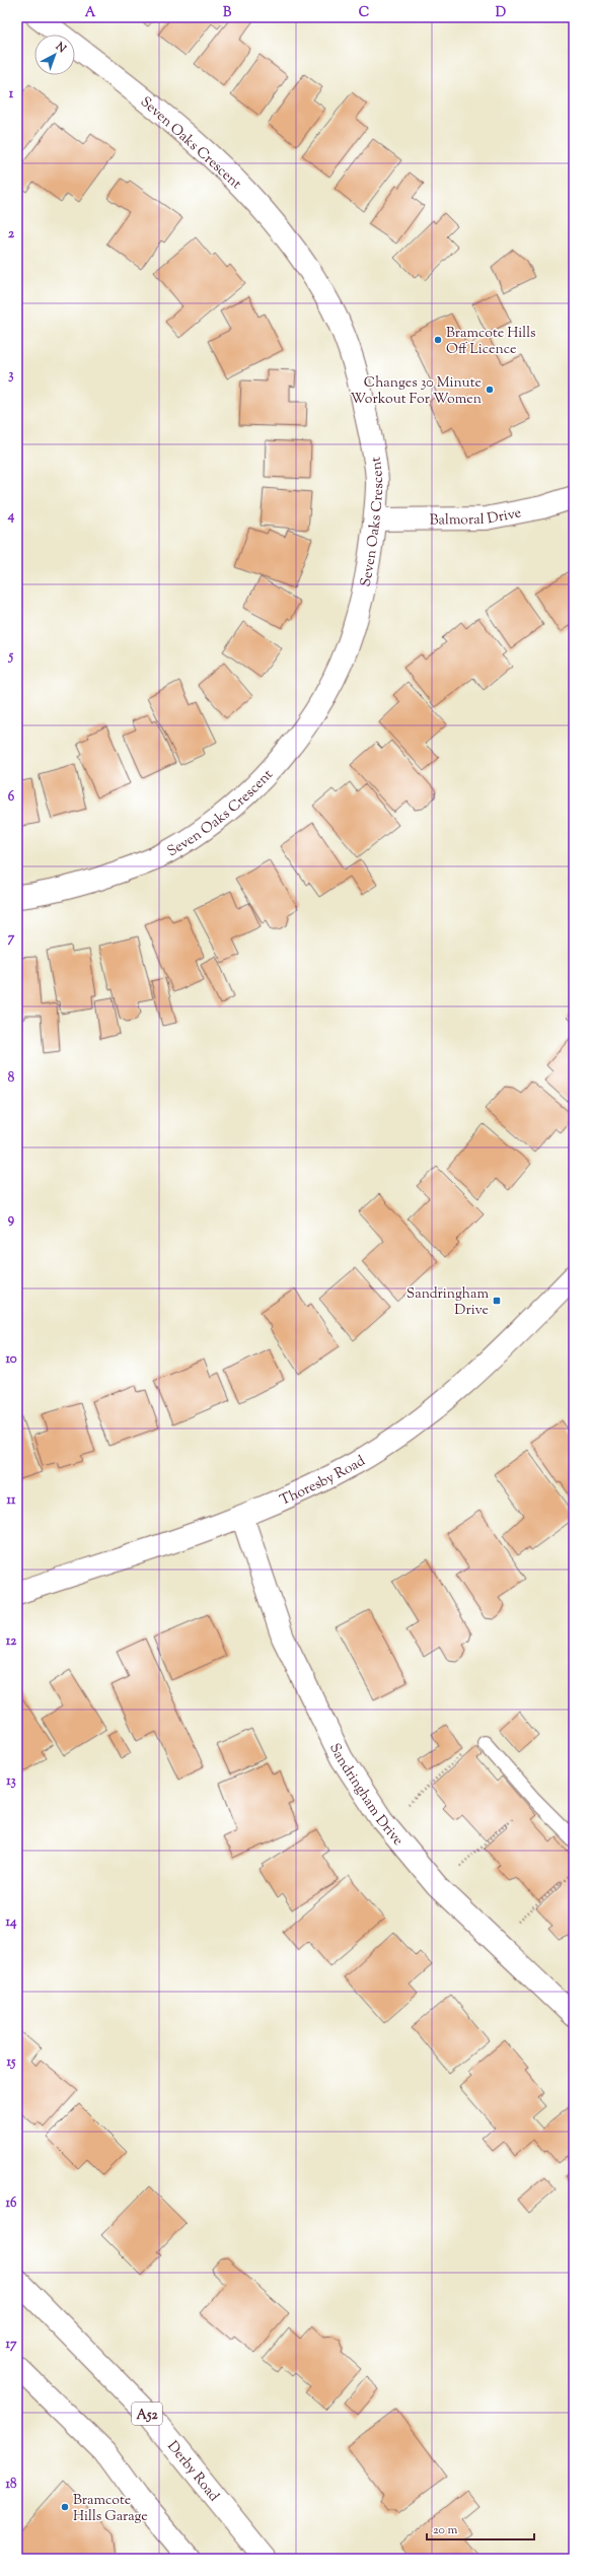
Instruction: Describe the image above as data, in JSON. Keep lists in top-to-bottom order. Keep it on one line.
{"streets":{"main road":["Seven Oaks Crescent","Balmoral Drive","Thoresby Road","Sandringham Drive","A52","Derby Road"]},"crossings":[["Seven Oaks Crescent","Balmoral Drive"],["Thoresby Road","Sandringham Drive"]],"places":{"other":["Bramcote Hills Off Licence","Changes 30 Minute Workout For Women","Bramcote Hills Garage"],"transit":["Sandringham Drive"]},"scale_bar":"20 m","north":"top right","grid":{"columns":["A","B","C","D"],"rows":["1","2","3","4","5","6","7","8","9","10","11","12","13","14","15","16","17","18"]}}
